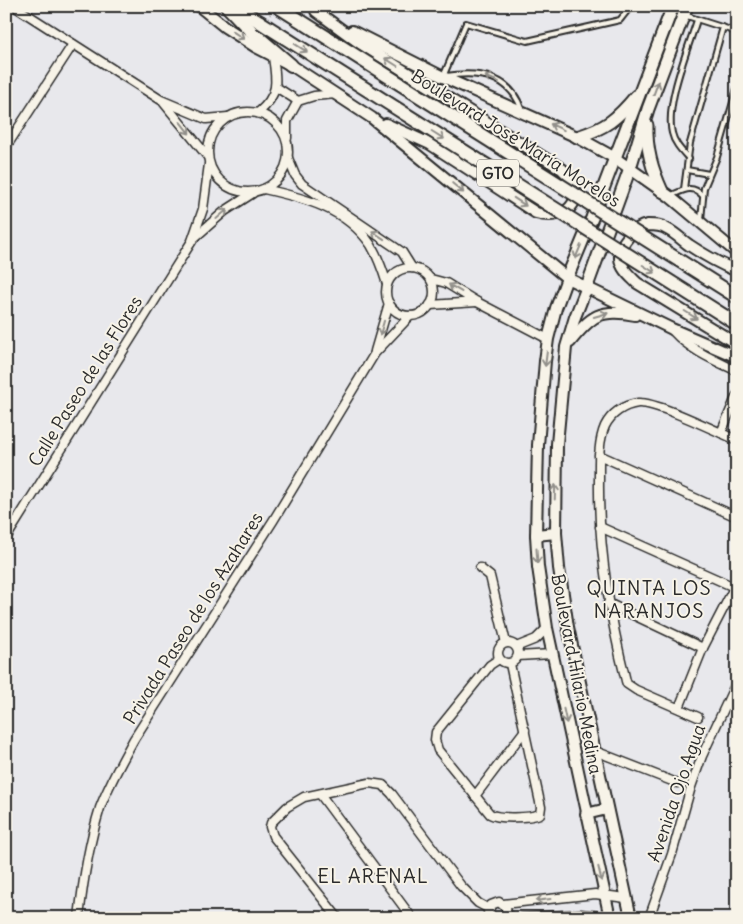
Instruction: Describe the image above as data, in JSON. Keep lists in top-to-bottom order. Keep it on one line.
{"streets":{"main road":["Boulevard José María Morelos","GTO","Boulevard Hilario Medina"],"street":["Calle Paseo de las Flores","Privada Paseo de los Azahares","Avenida Ojo Agua"]},"crossings":[["Boulevard José María Morelos","Boulevard Hilario Medina"]],"districts":["QUINTA LOS NARANJOS","EL ARENAL"]}
